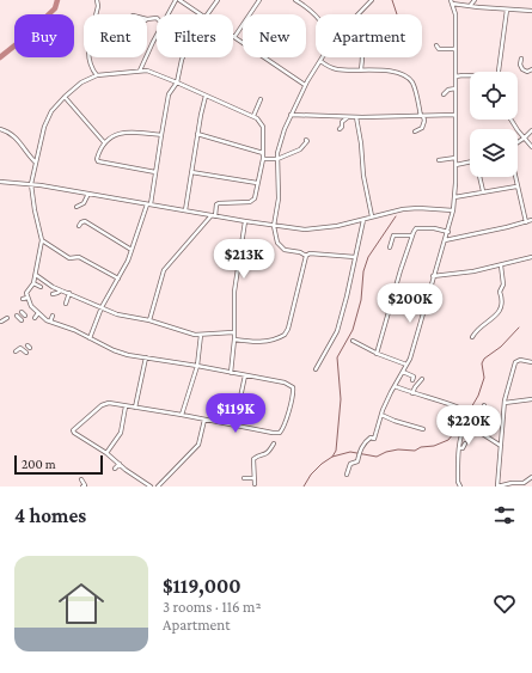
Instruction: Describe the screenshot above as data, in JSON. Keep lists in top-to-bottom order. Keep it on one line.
{"scale_bar":"200 m","page":{"chip":["Buy","Rent","Filters","New","Apartment"],"price":["$213K","$200K","$119K","$220K"],"scale":"200 m","heading":"4 homes","list":[{"name":"$119,000","note":"3 rooms · 116 m² · Apartment"}]}}
